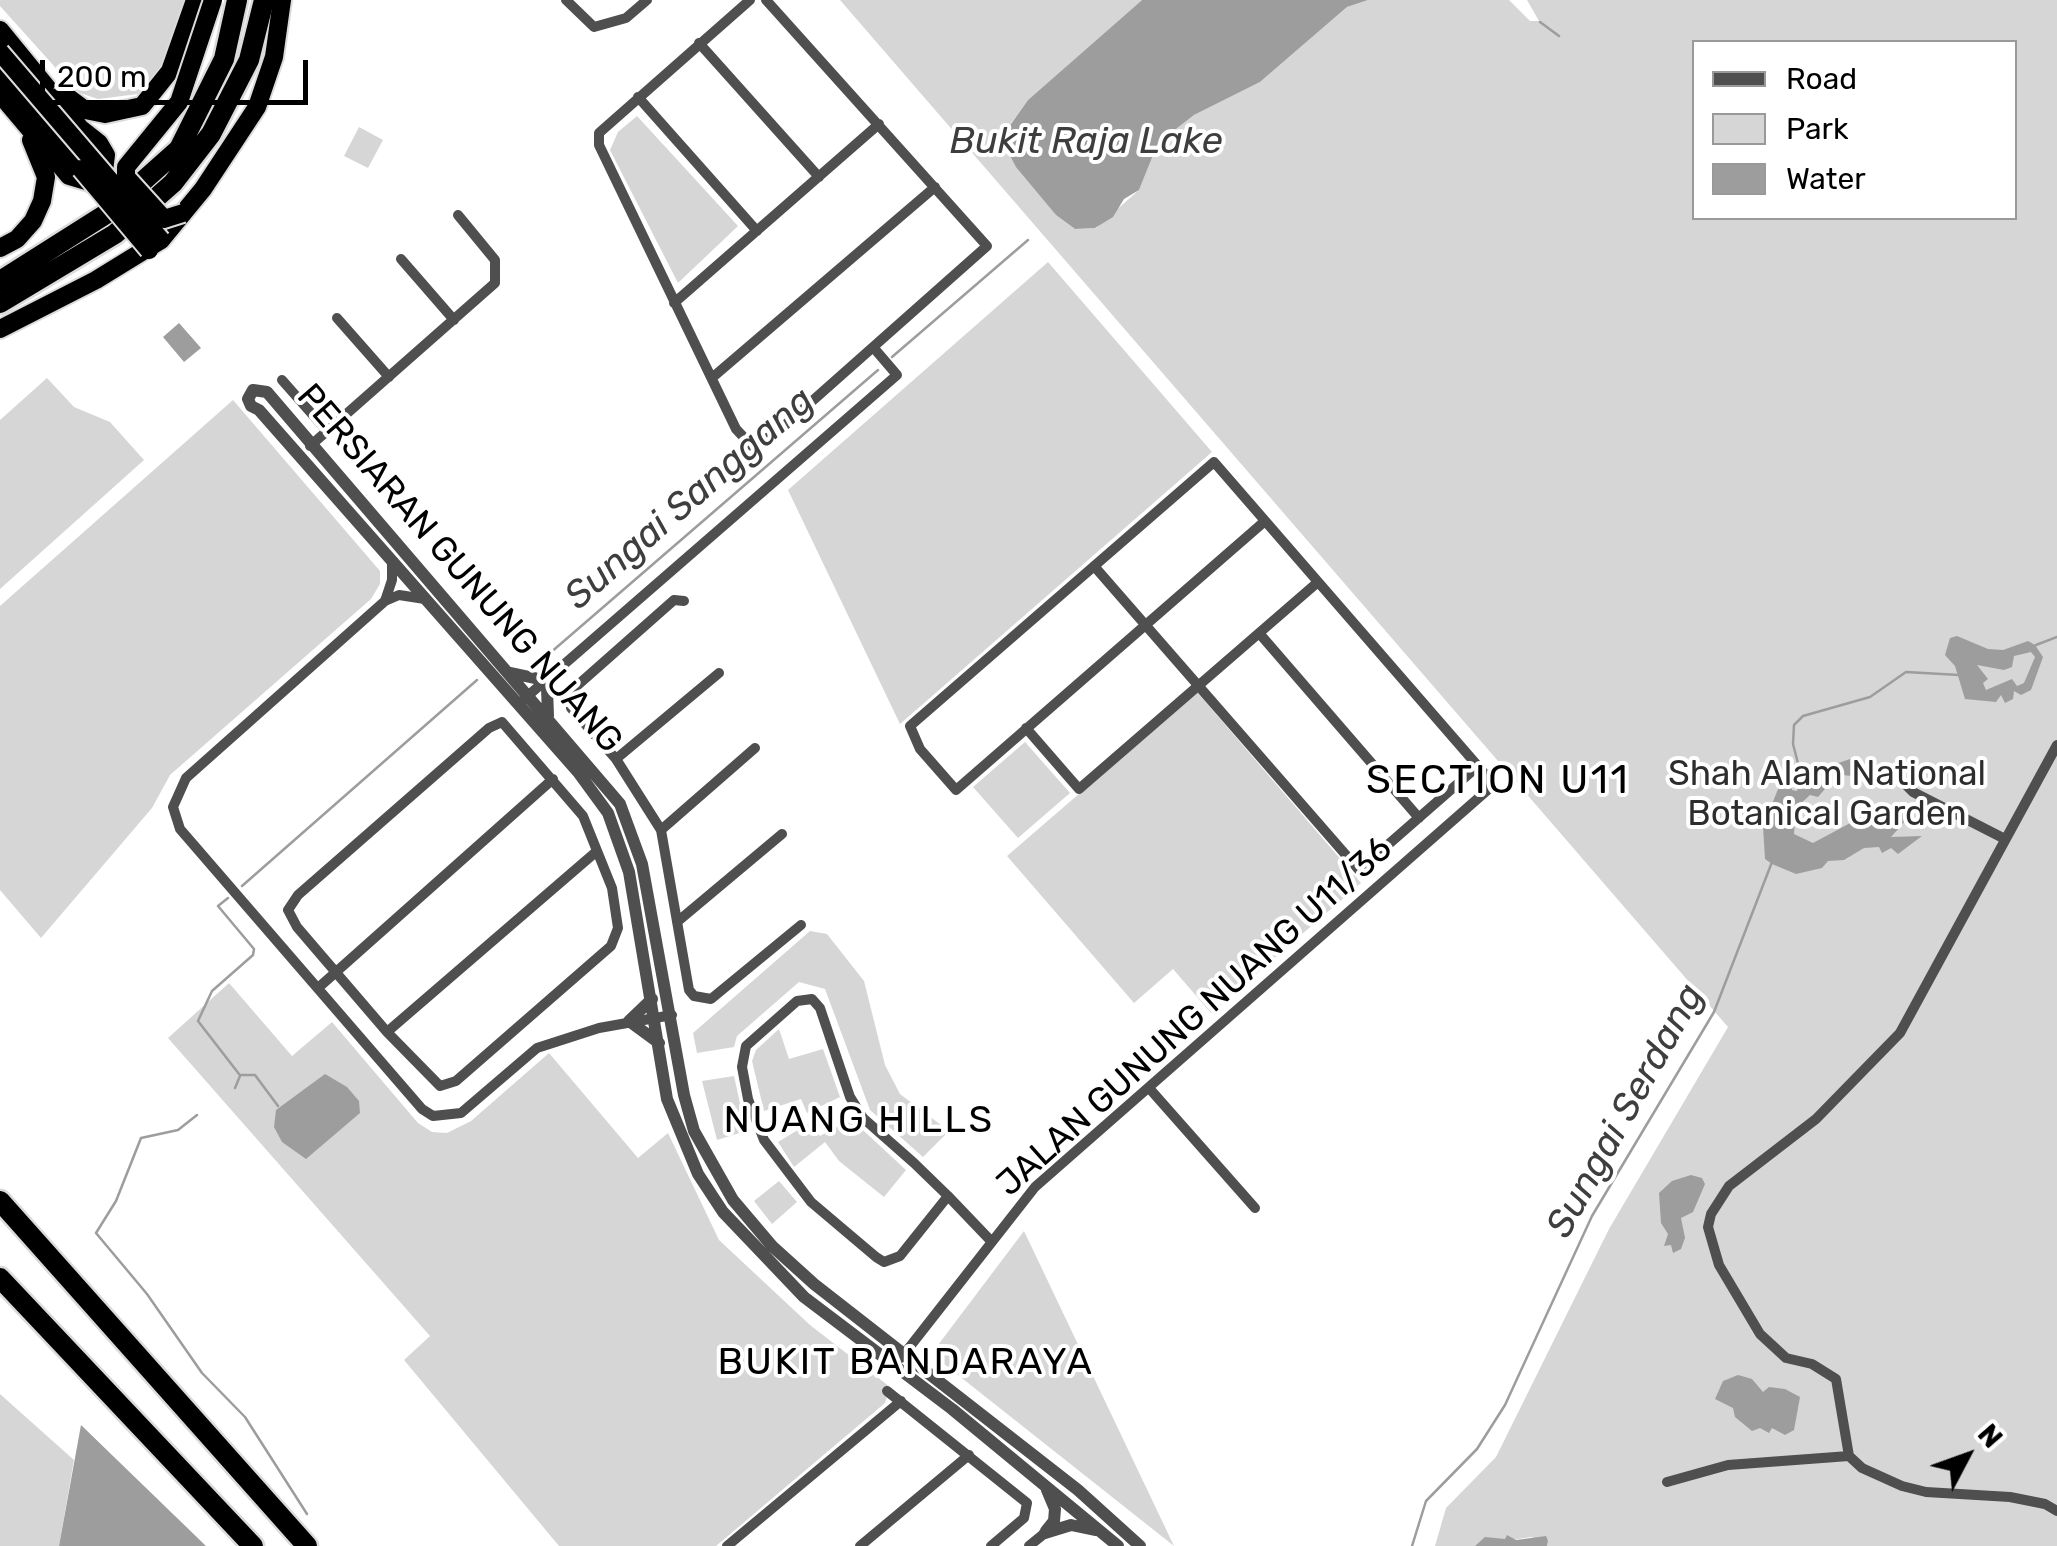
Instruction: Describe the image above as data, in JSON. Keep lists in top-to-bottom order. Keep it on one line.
{"streets":{"street":["PERSIARAN GUNUNG NUANG","JALAN GUNUNG NUANG U11/36"]},"crossings":[["PERSIARAN GUNUNG NUANG","JALAN GUNUNG NUANG U11/36"]],"districts":["SECTION U11","NUANG HILLS","BUKIT BANDARAYA"],"water":["Bukit Raja Lake","Sungai Sanggang","Sungai Serdang"],"parks":["Shah Alam National Botanical Garden"],"legend":["Road","Park","Water"],"scale_bar":"200 m","north":"top right"}
